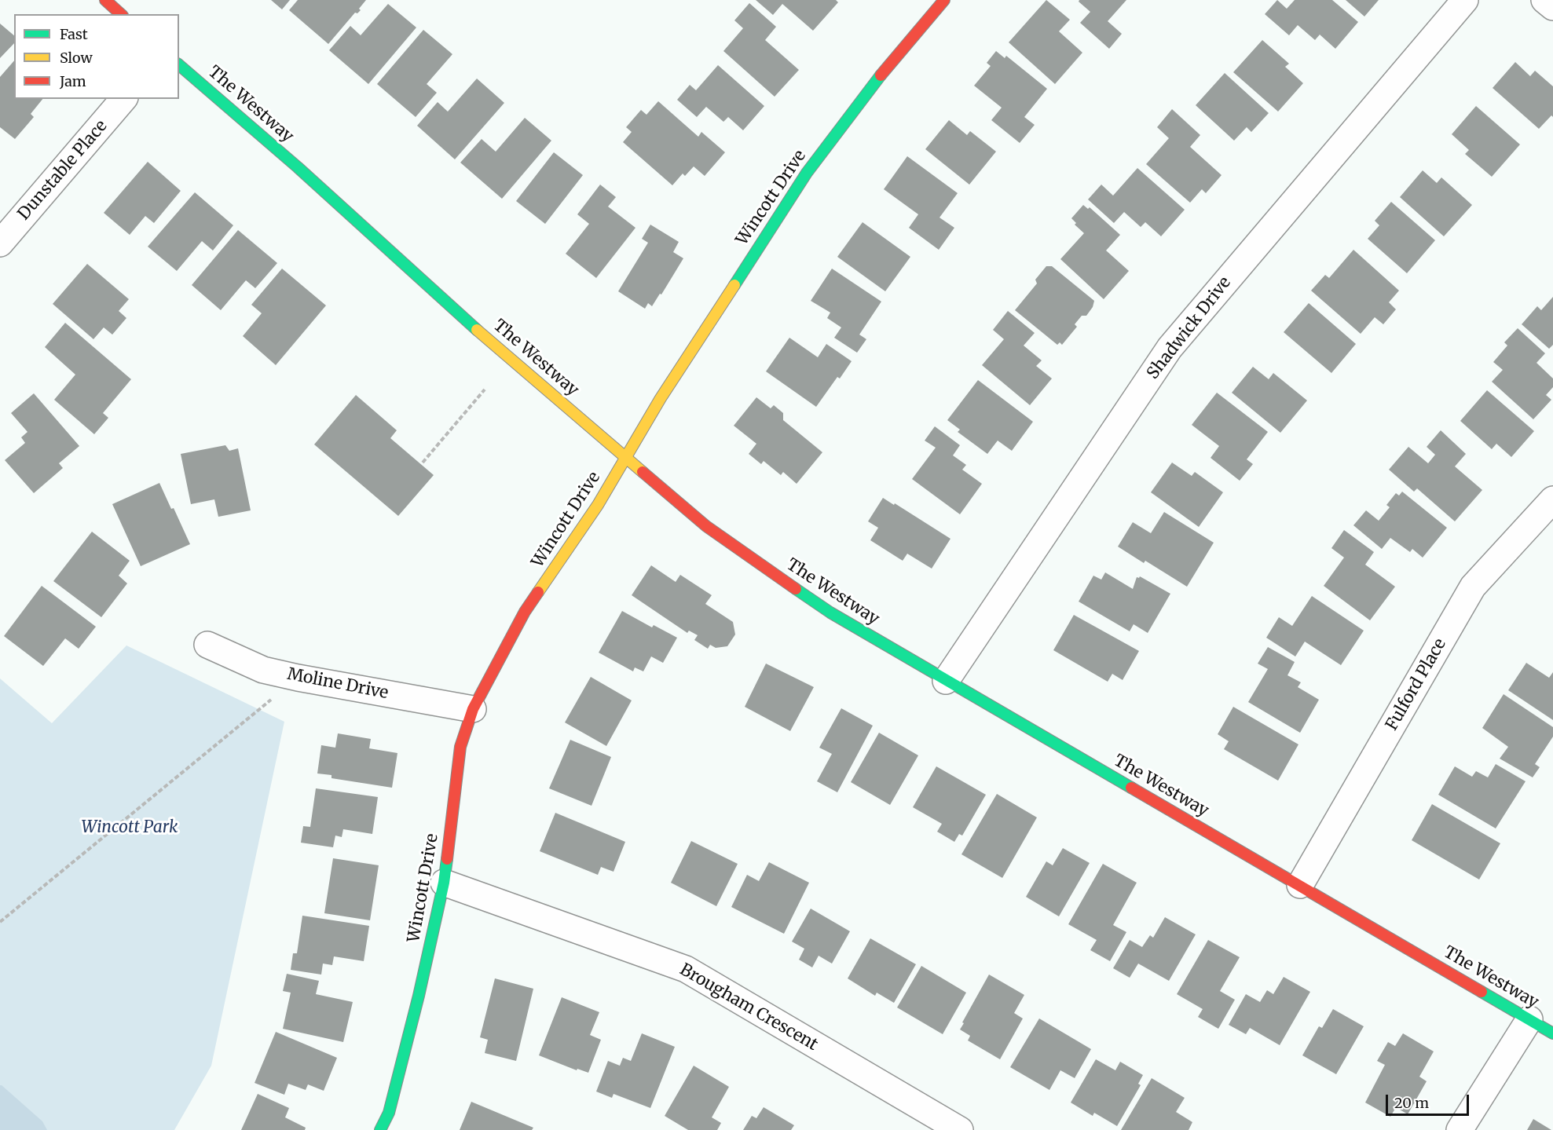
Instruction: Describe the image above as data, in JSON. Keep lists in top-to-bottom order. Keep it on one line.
{"streets":{"main road":["The Westway","Wincott Drive"],"street":["Dunstable Place","Shadwick Drive","Moline Drive","Fulford Place","Brougham Crescent"]},"crossings":[["The Westway","Wincott Drive"],["The Westway","Shadwick Drive"],["The Westway","Fulford Place"],["Wincott Drive","Moline Drive"],["Wincott Drive","Brougham Crescent"]],"parks":["Wincott Park"],"legend":["Fast","Slow","Jam"],"scale_bar":"20 m"}
